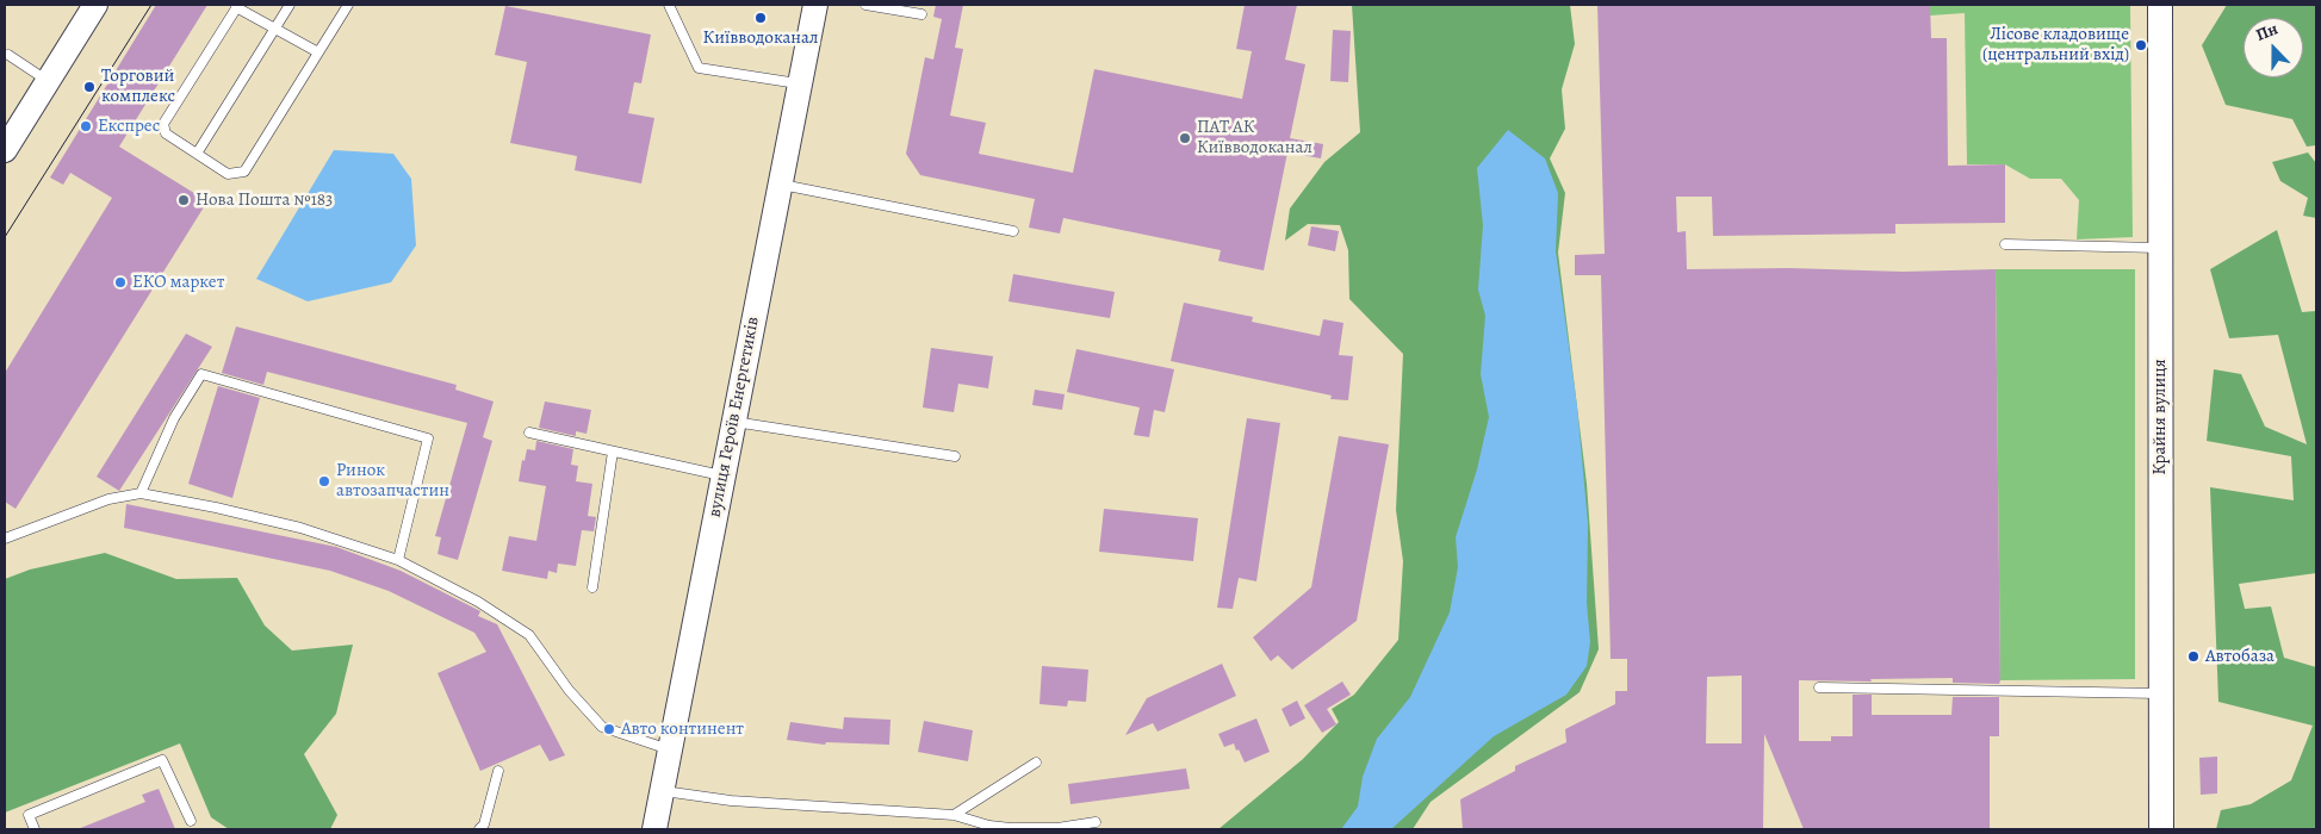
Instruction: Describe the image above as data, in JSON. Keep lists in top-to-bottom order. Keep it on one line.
{"streets":{"street":["вулиця Героїв Енергетиків","Крайня вулиця"]},"places":["Київводоканал","Лісове кладовище (центральний вхід)","Торговий комплекс","Експрес","ПАТ АК Київводоканал","Нова Пошта №183","ЕКО маркет","Ринок автозапчастин","Автобаза","Авто континент"],"north":"top"}
